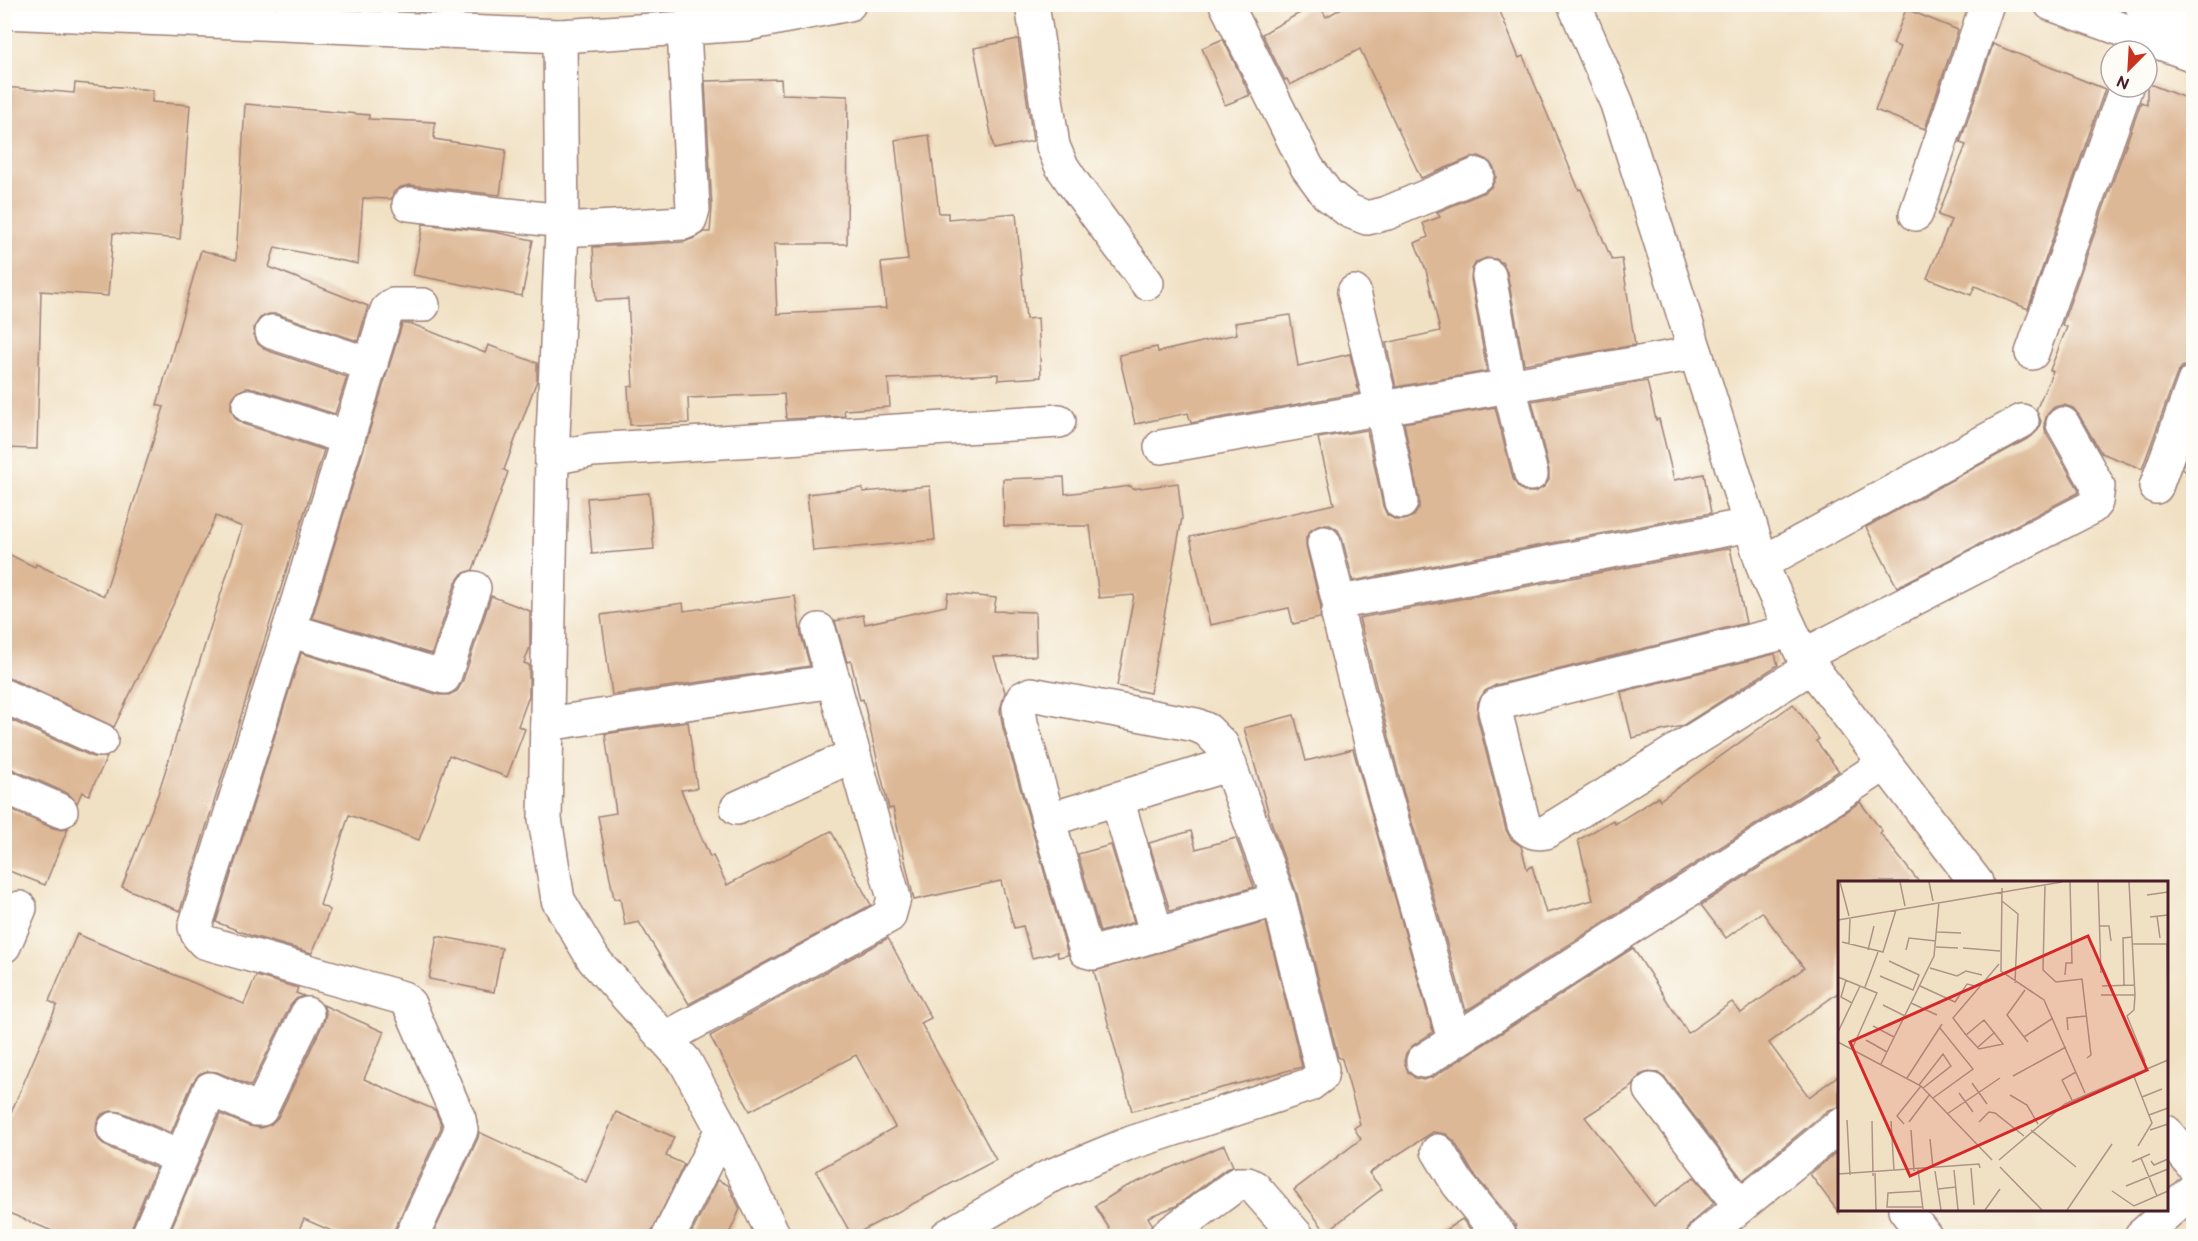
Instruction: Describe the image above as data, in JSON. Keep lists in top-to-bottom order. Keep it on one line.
{"north":"bottom left"}
